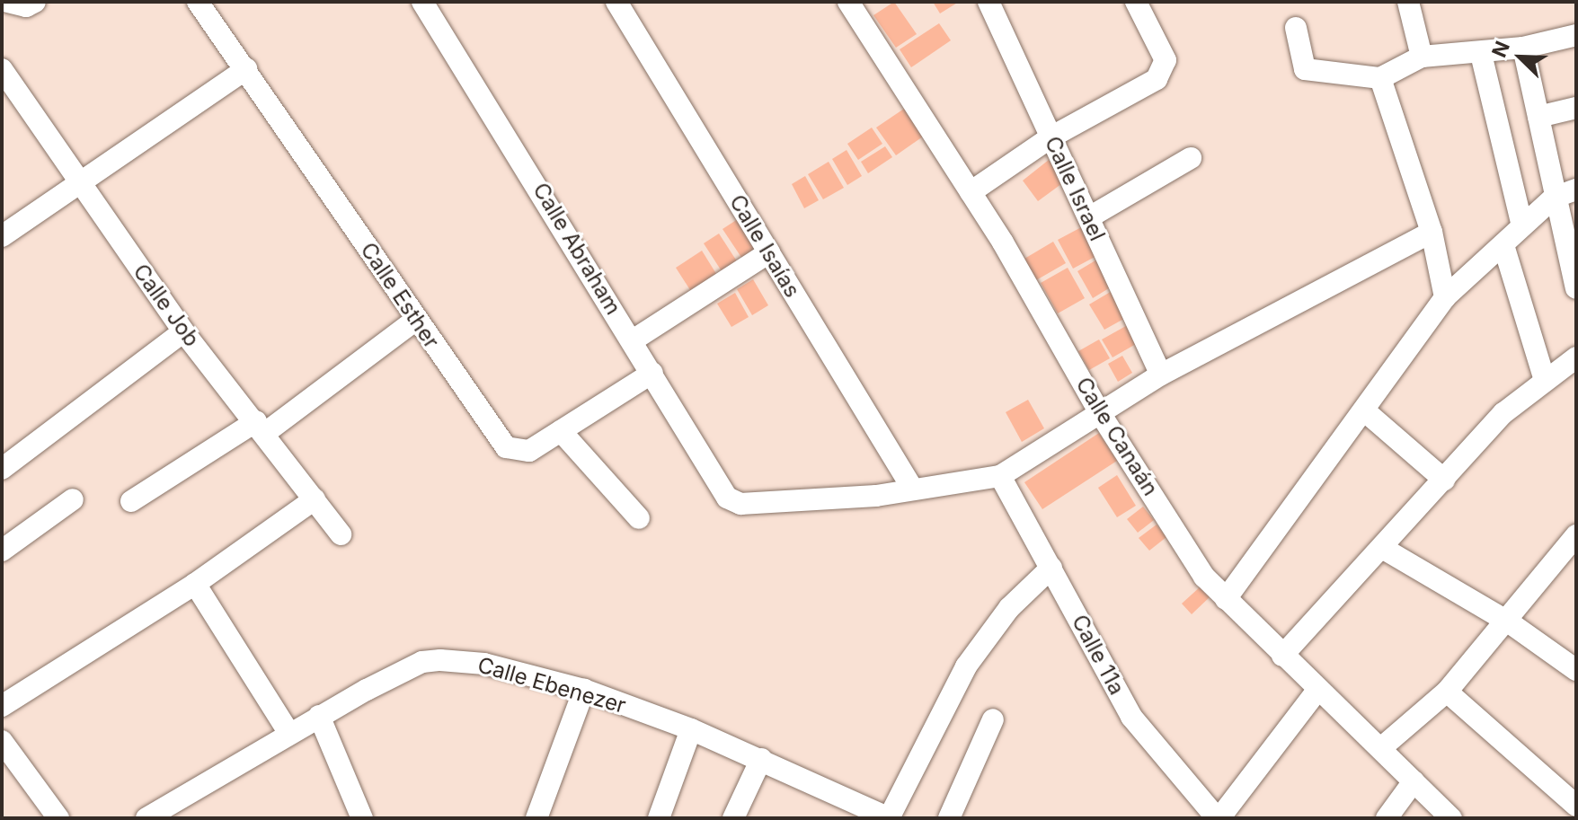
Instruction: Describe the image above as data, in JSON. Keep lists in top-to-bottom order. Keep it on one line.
{"streets":{"street":["Calle Israel","Calle Isaías","Calle Abraham","Calle Esther","Calle Job","Calle Canaán","Calle 11a","Calle Ebenezer"]},"crossings":[["Calle Isaías","Calle Abraham"],["Calle Abraham","Calle Esther"]],"north":"top left"}
